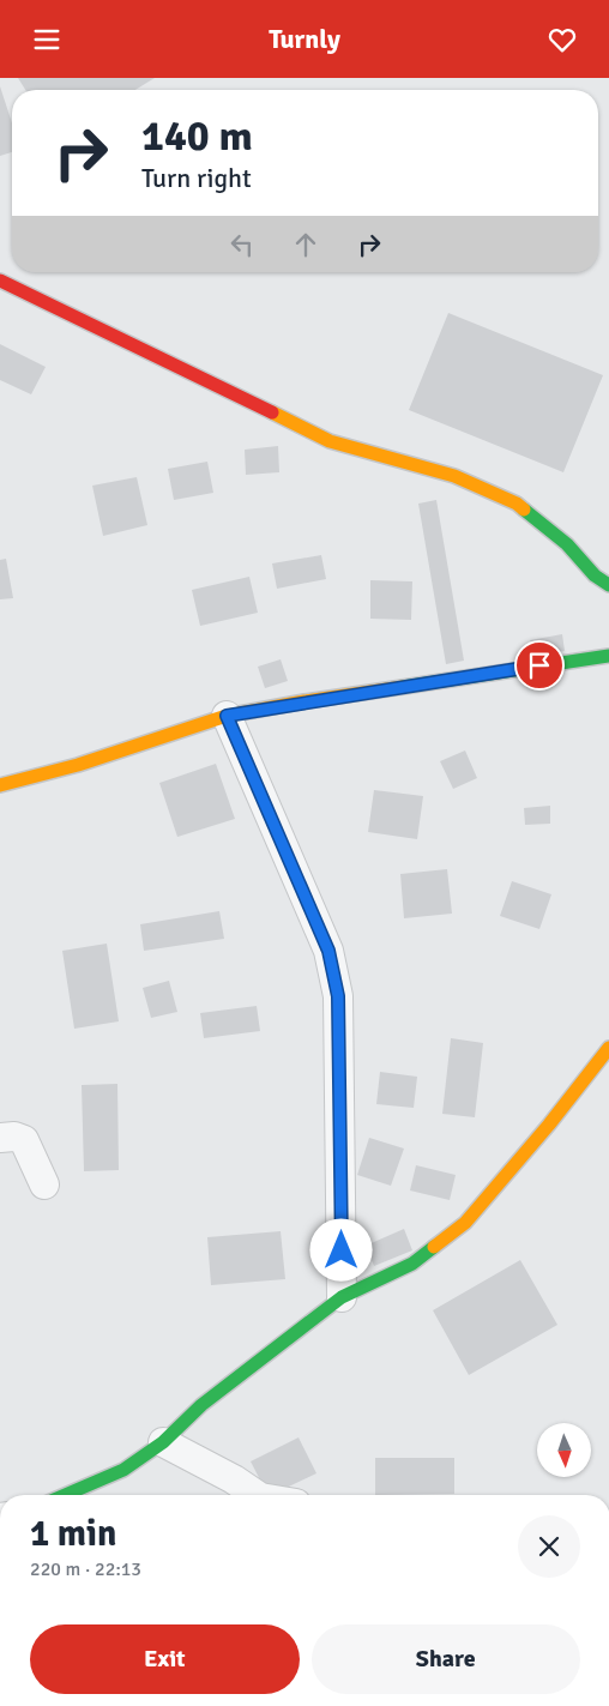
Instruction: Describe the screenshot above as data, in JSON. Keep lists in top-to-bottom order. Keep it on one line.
{"north":"bottom","page":{"header":"Turnly","turn":["140 m","Turn right"],"heading":["1 min","220 m · 22:13"],"buttons":["Exit","Share"]}}
